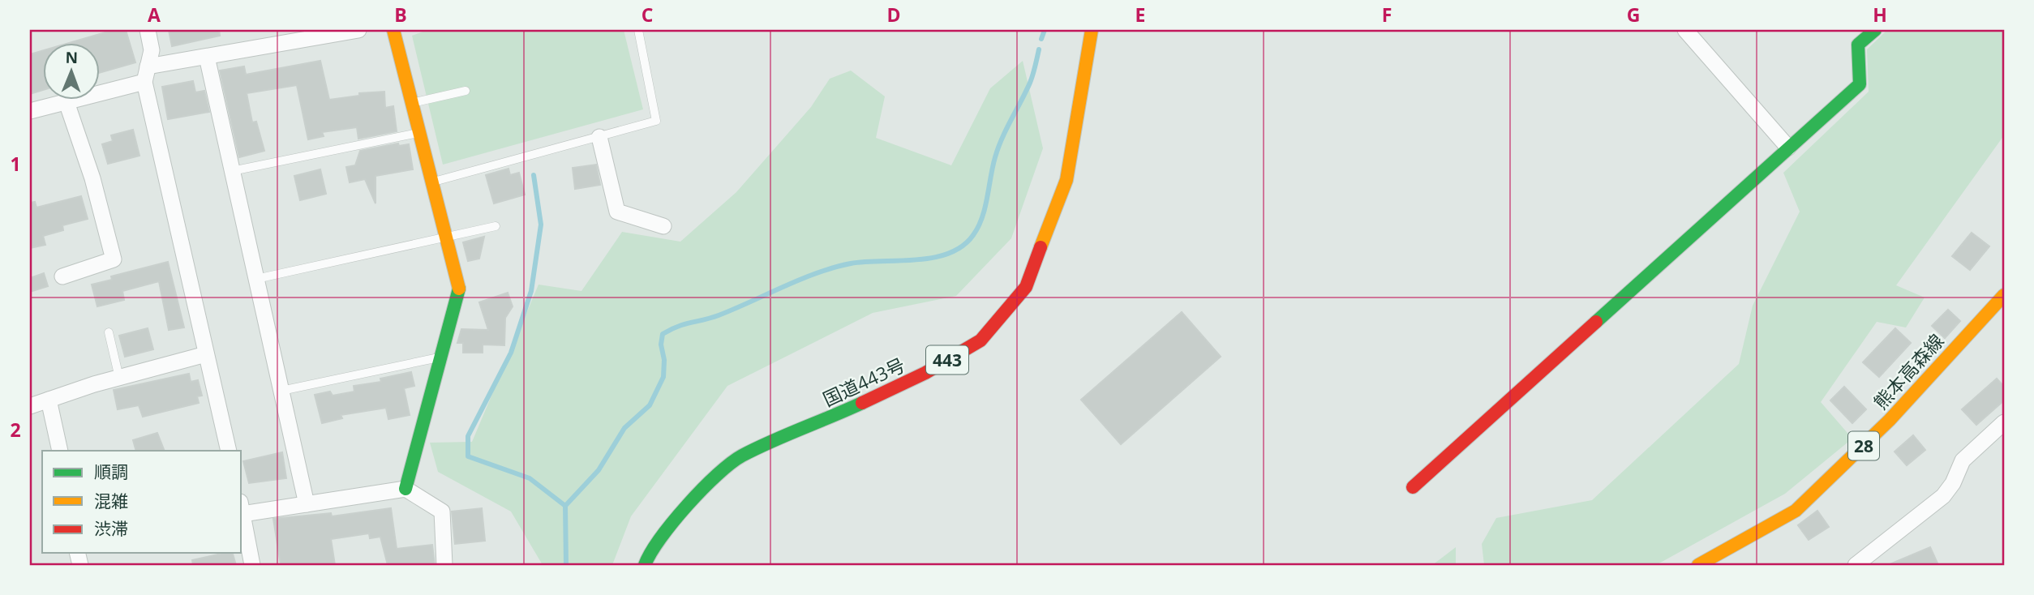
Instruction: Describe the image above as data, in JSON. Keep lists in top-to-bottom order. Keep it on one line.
{"streets":{"main road":["443","熊本高森線","国道443号","28"]},"legend":["順調","混雑","渋滞"],"north":"top","grid":{"columns":["A","B","C","D","E","F","G","H"],"rows":["1","2"]}}
